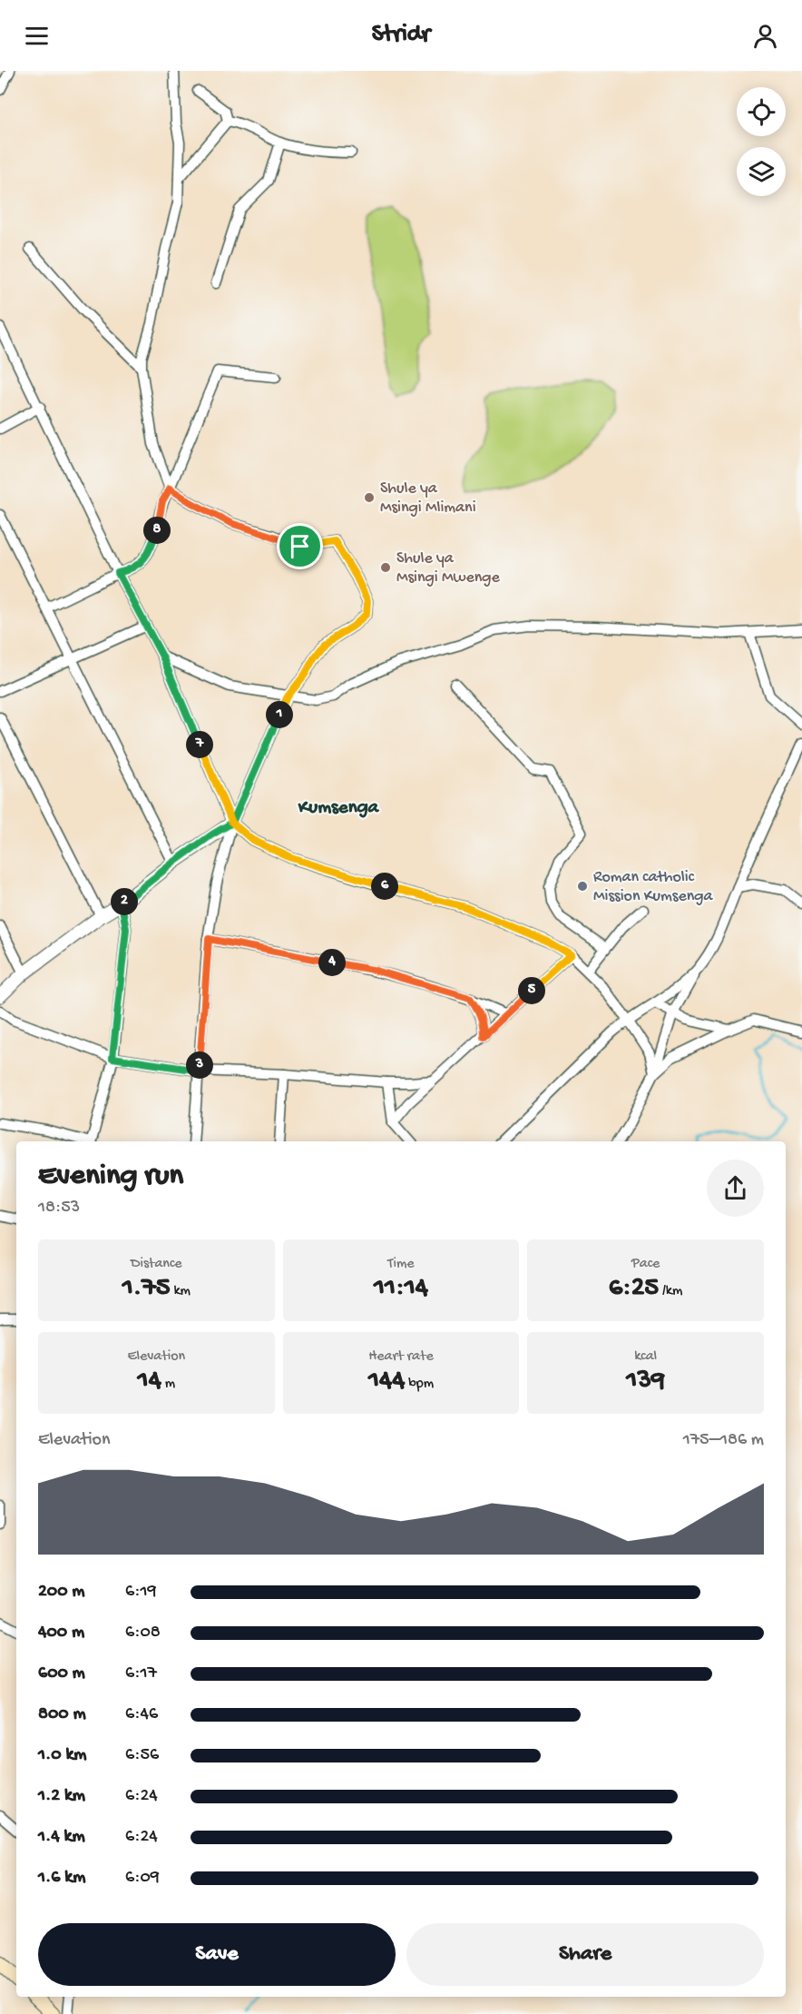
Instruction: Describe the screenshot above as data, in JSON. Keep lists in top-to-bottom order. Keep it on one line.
{"districts":["Kumsenga"],"places":["Shule ya Msingi Mlimani","Shule ya Msingi Mwenge","Roman catholic Mission Kumsenga"],"page":{"header":"Stridr","pins":["8","1","7","6","2","4","5","3"],"heading":["Evening run","18:53"],"stats":[["Distance","1.75 km"],["Time","11:14"],["Pace","6:25 /km"],["Elevation","14 m"],["Heart rate","144 bpm"],["kcal","139"]],"chart":["Elevation","175–186 m"],"list":[{"name":"200 m","note":"6:19"},{"name":"400 m","note":"6:08"},{"name":"600 m","note":"6:17"},{"name":"800 m","note":"6:46"},{"name":"1.0 km","note":"6:56"},{"name":"1.2 km","note":"6:24"},{"name":"1.4 km","note":"6:24"},{"name":"1.6 km","note":"6:09"}],"buttons":["Save","Share"]}}
